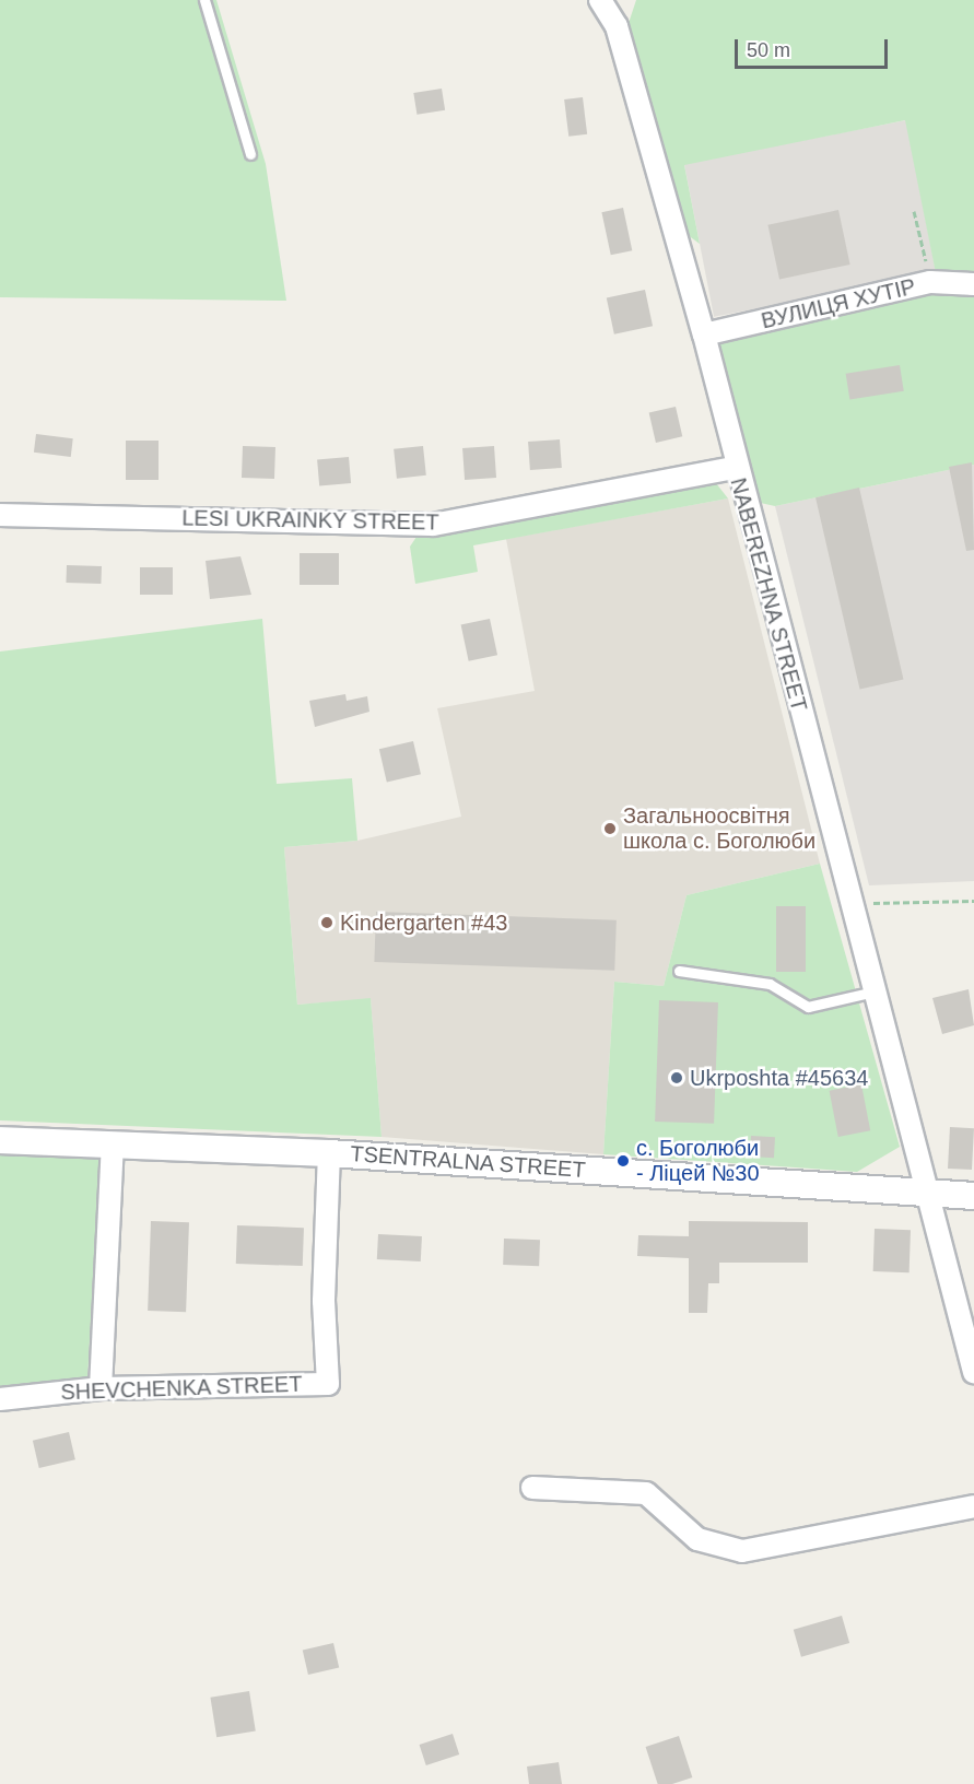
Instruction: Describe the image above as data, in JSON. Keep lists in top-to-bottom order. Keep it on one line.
{"streets":{"street":["ВУЛИЦЯ ХУТІР","LESI UKRAINKY STREET","NABEREZHNA STREET","TSENTRALNA STREET","SHEVCHENKA STREET"]},"crossings":[["ВУЛИЦЯ ХУТІР","NABEREZHNA STREET"],["LESI UKRAINKY STREET","NABEREZHNA STREET"],["NABEREZHNA STREET","TSENTRALNA STREET"],["TSENTRALNA STREET","SHEVCHENKA STREET"]],"places":["Загальноосвітня школа с. Боголюби","Kindergarten #43","Ukrposhta #45634","с. Боголюби - Ліцей №30"],"scale_bar":"50 m"}
